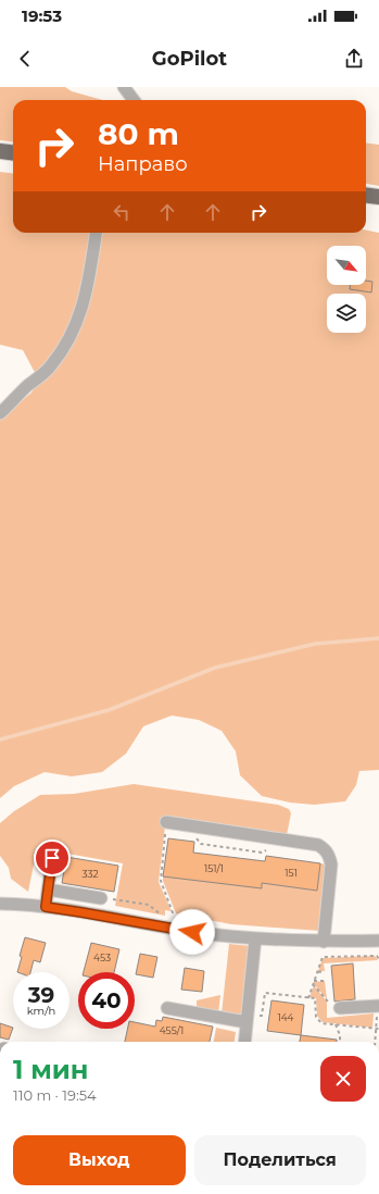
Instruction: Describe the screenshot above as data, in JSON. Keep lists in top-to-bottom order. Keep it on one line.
{"house_numbers":["151/1","151","332","453","144","455/1"],"north":"bottom right","page":{"status":"19:53","header":"GoPilot","turn":["80 m","Направо"],"speed":"39 km/h","limit":"40","heading":["1 мин","110 m · 19:54"],"buttons":["Выход","Поделиться"]}}
